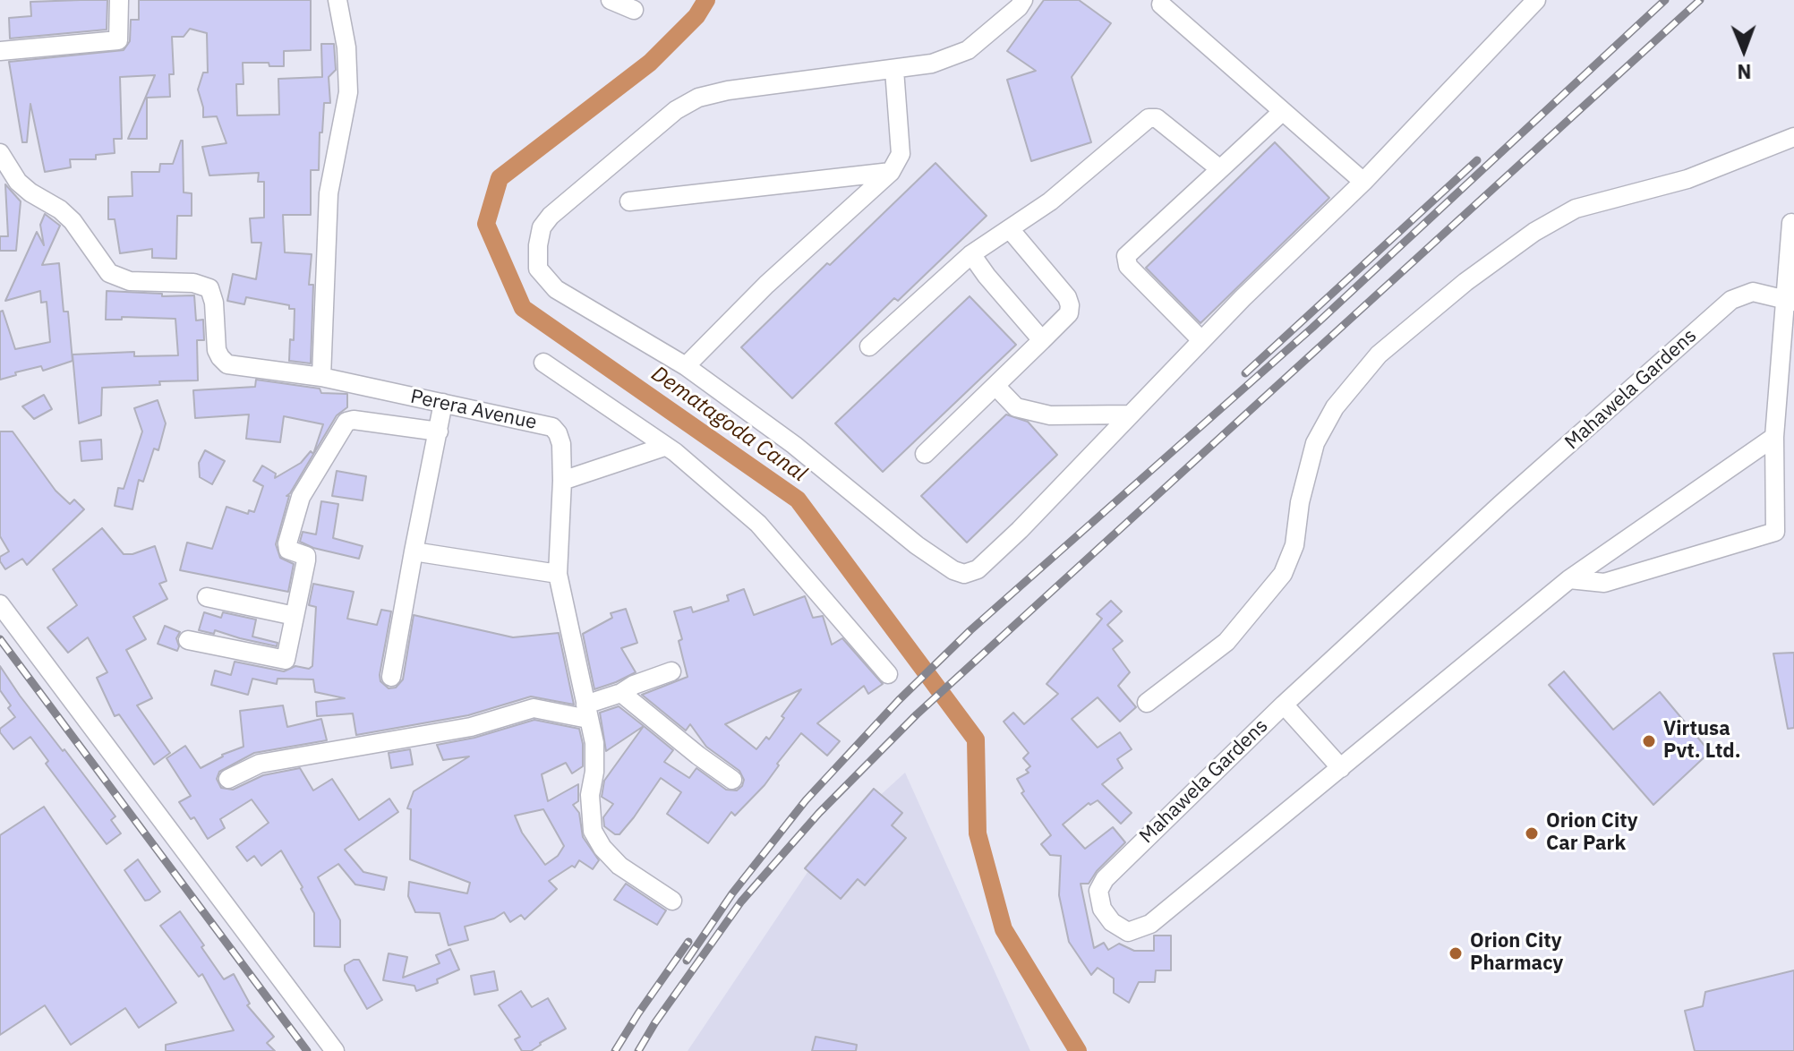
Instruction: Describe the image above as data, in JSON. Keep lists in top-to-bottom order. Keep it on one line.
{"streets":{"street":["Mahawela Gardens","Perera Avenue"]},"water":["Dematagoda Canal"],"places":["Virtusa Pvt. Ltd.","Orion City Car Park","Orion City Pharmacy"],"north":"bottom"}
